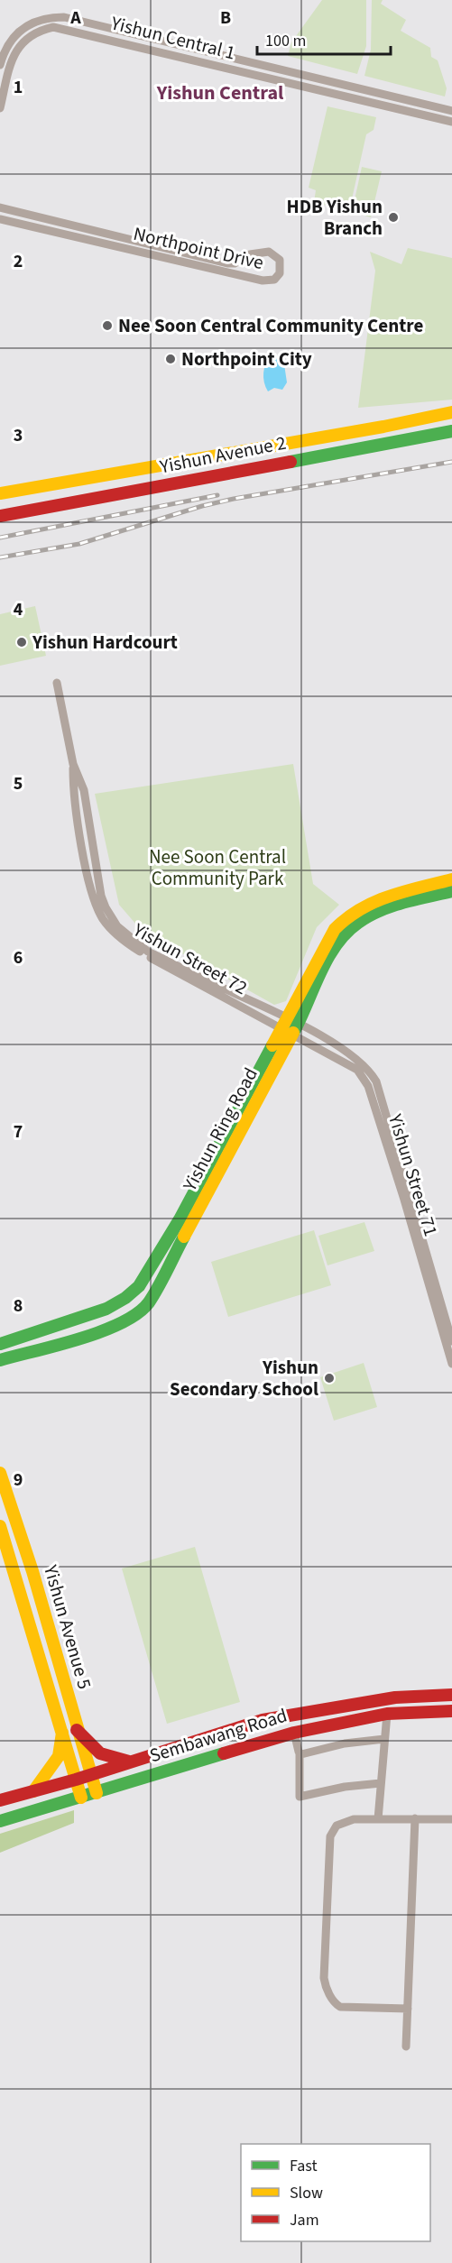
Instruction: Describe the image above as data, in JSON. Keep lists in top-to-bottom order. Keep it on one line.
{"streets":{"main road":["Yishun Avenue 2","Yishun Ring Road","Yishun Avenue 5","Sembawang Road"],"street":["Yishun Central 1","Northpoint Drive","Yishun Street 72","Yishun Street 71"]},"crossings":[["Yishun Street 72","Yishun Ring Road"],["Yishun Street 72","Yishun Street 71"],["Yishun Ring Road","Yishun Street 71"],["Yishun Avenue 5","Sembawang Road"]],"districts":["Yishun Central"],"parks":["Nee Soon Central Community Park"],"places":["HDB Yishun Branch","Nee Soon Central Community Centre","Northpoint City","Yishun Hardcourt","Yishun Secondary School"],"legend":["Fast","Slow","Jam"],"scale_bar":"100 m","grid":{"columns":["A","B"],"rows":["1","2","3","4","5","6","7","8","9"]}}
